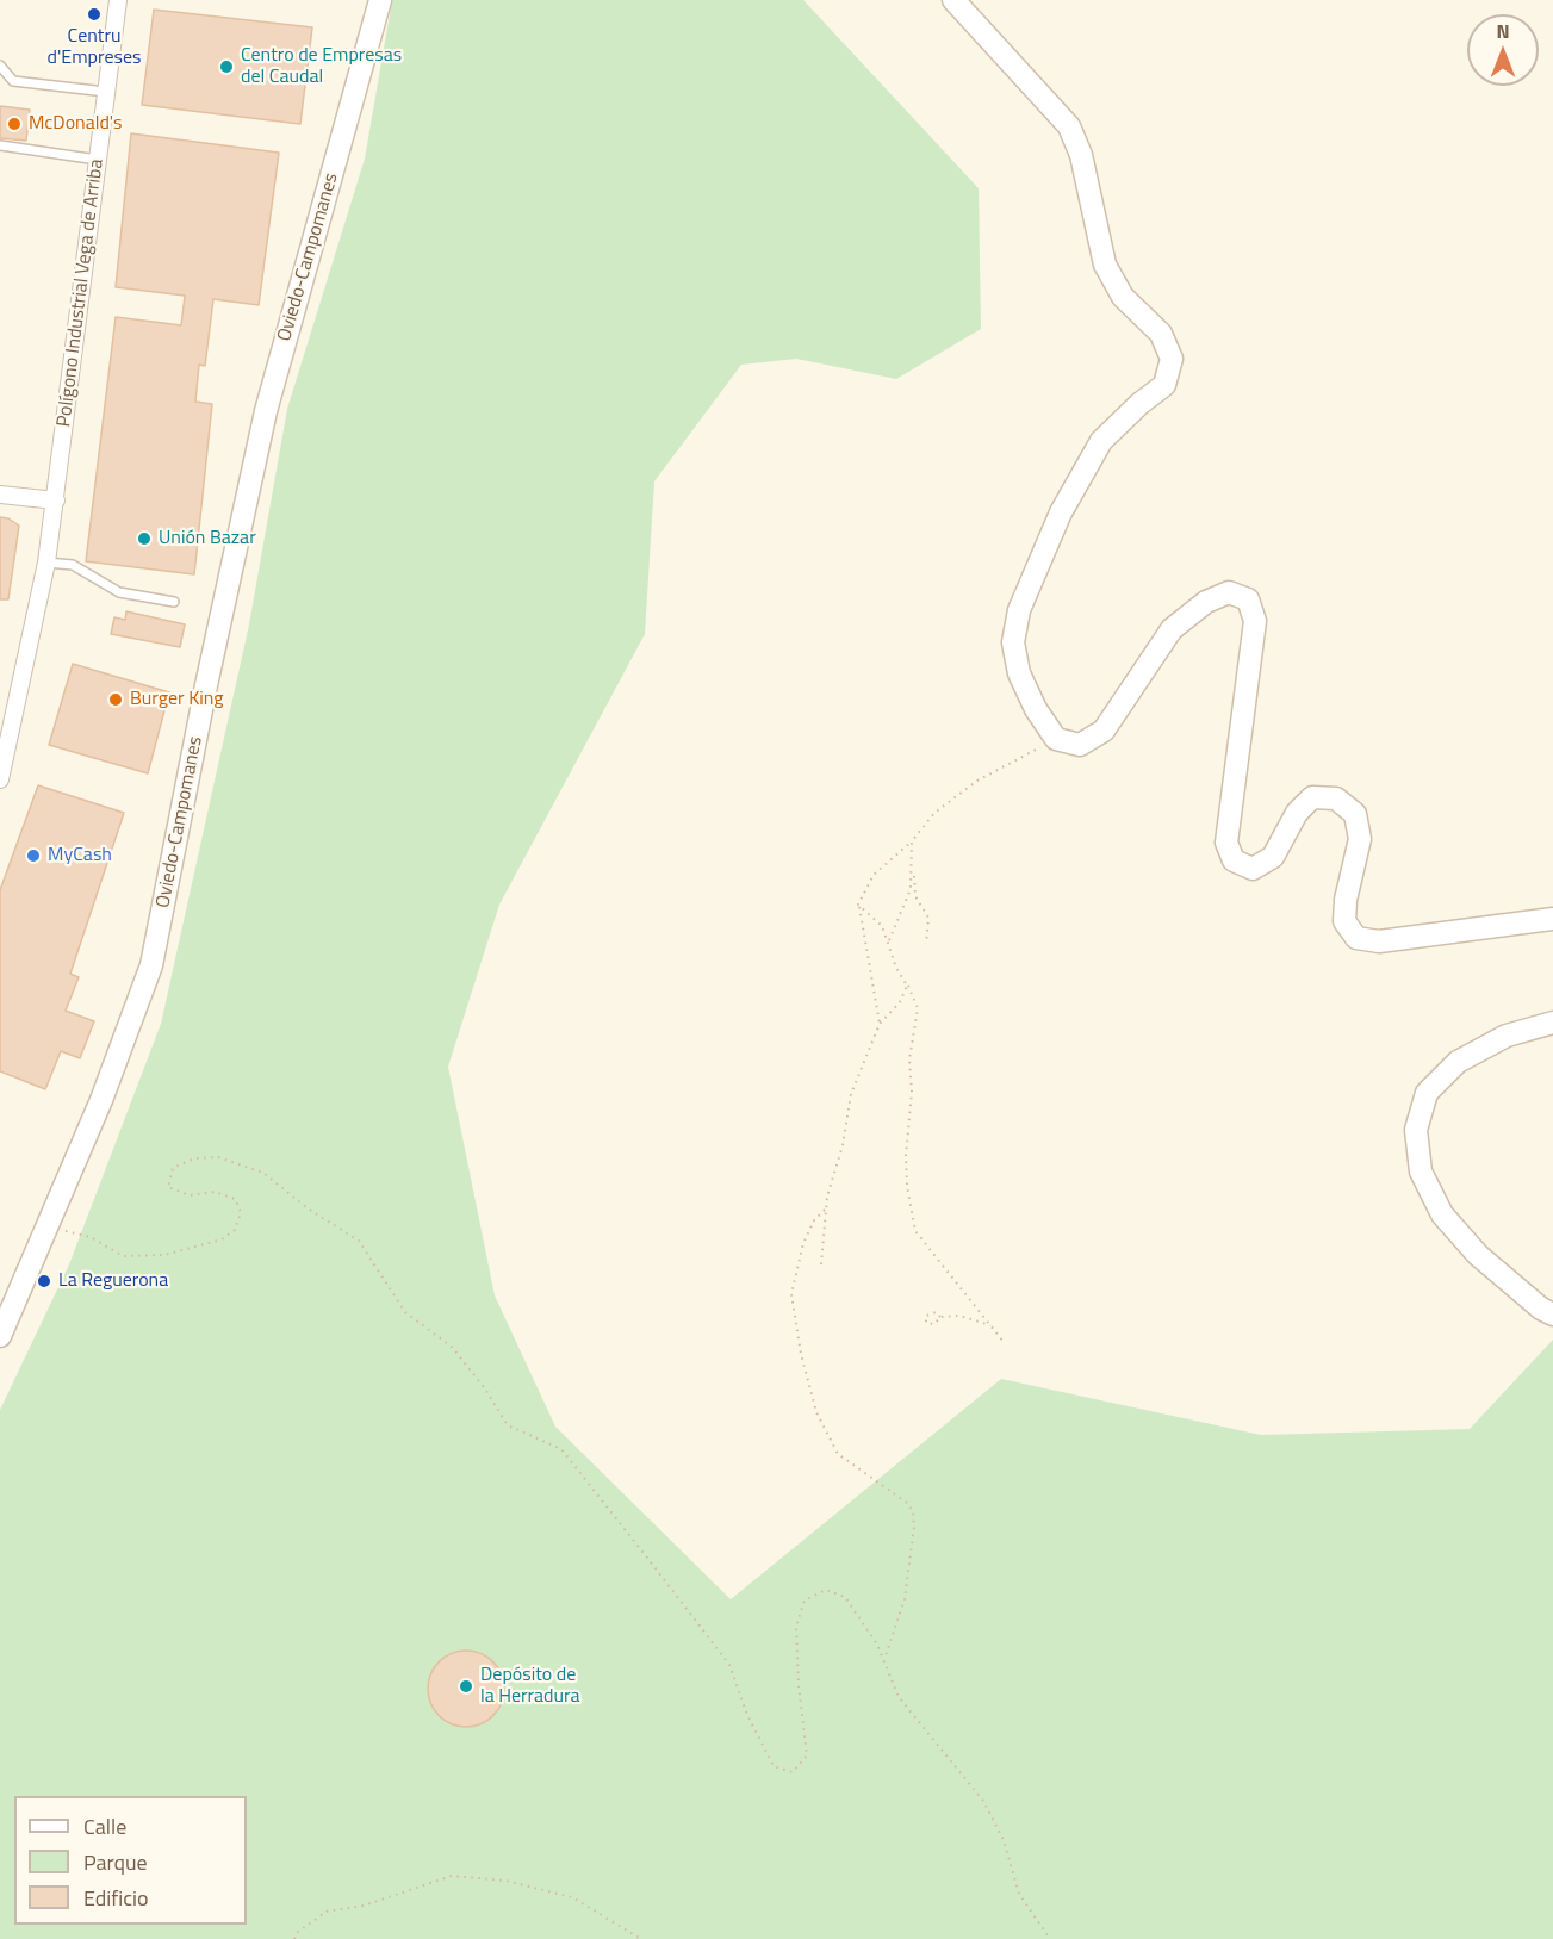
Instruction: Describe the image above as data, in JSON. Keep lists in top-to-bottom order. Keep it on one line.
{"streets":{"street":["Oviedo-Campomanes","Polígono Industrial Vega de Arriba"]},"places":["Centru d'Empreses","Centro de Empresas del Caudal","McDonald's","Unión Bazar","Burger King","MyCash","La Reguerona","Depósito de la Herradura"],"legend":["Calle","Parque","Edificio"],"north":"top"}
